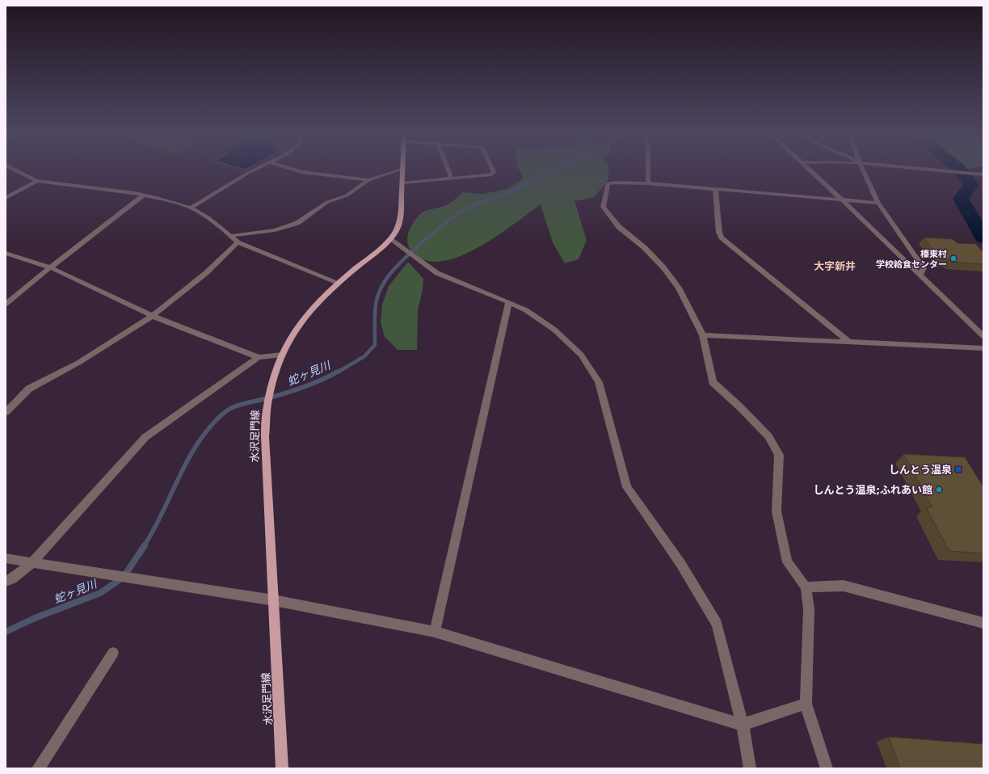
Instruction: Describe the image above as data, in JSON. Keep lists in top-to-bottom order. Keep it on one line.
{"streets":{"main road":["水沢足門線"]},"districts":["大字新井"],"water":["蛇ヶ見川"],"places":{"other":["榛東村 学校給食センター","しんとう温泉;ふれあい館"],"transit":["しんとう温泉"]}}
